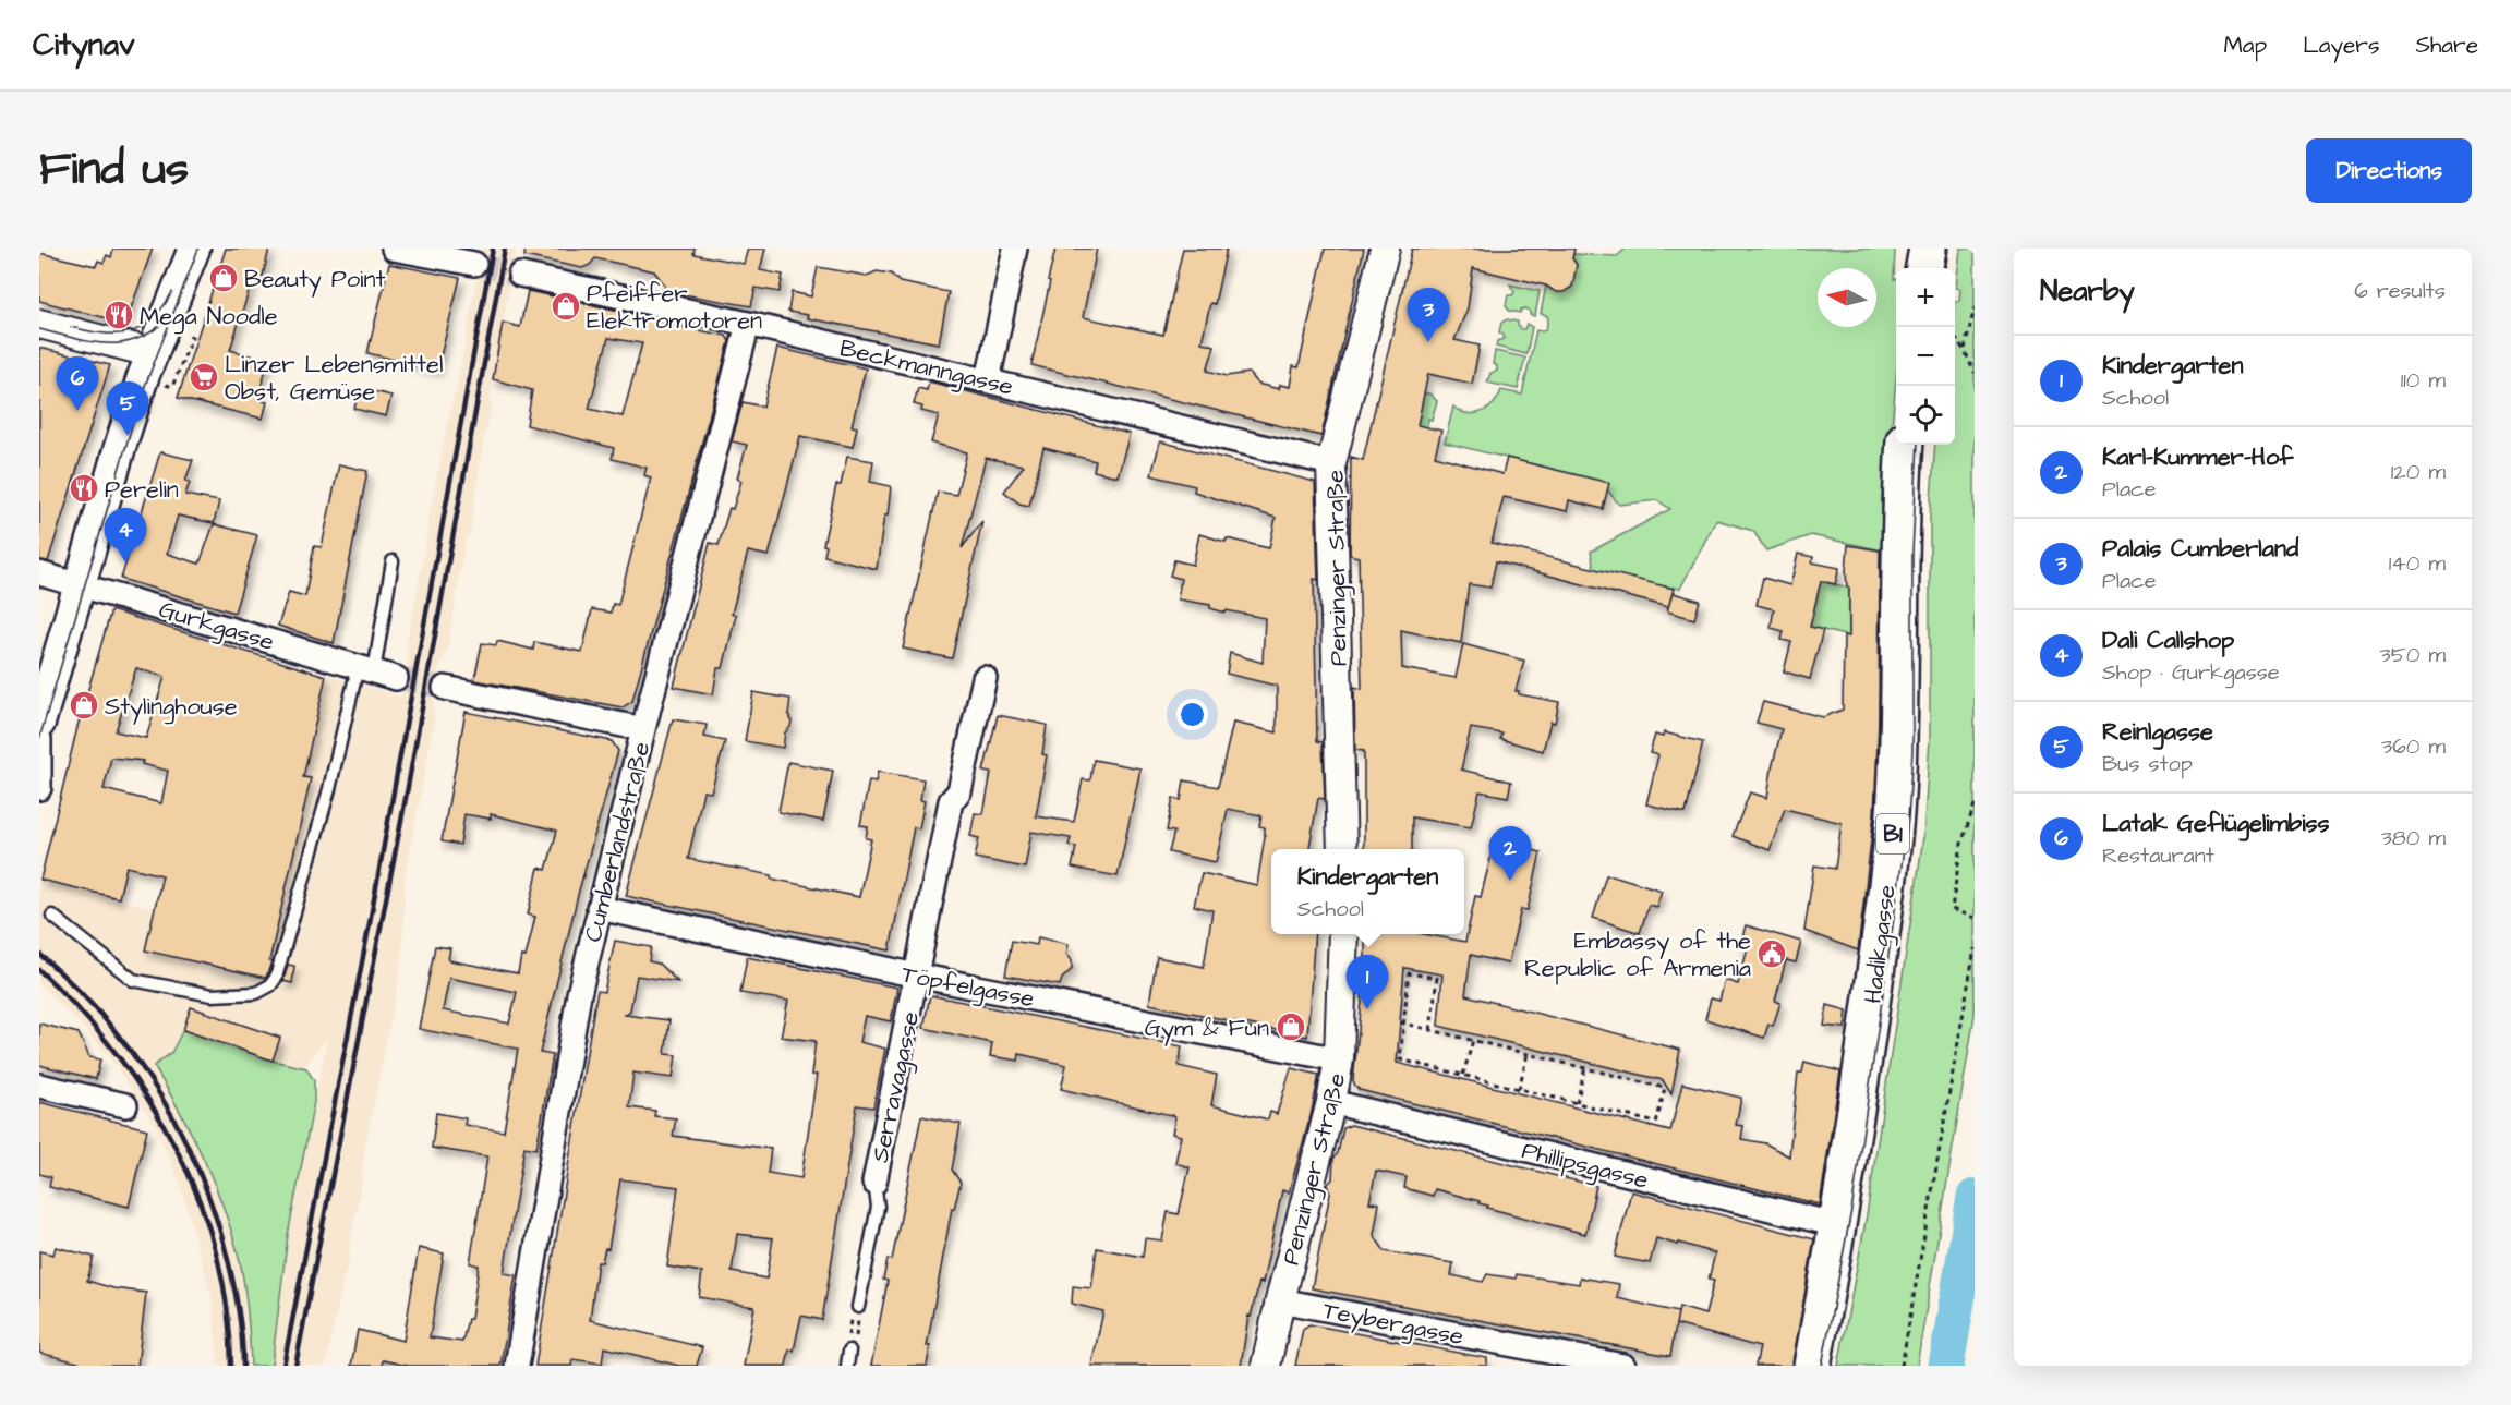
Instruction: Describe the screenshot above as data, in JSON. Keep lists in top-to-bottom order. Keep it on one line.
{"streets":{"main road":["B1","Hadikgasse"],"street":["Beckmanngasse","Penzinger Straße","Gurkgasse","Cumberlandstraße","Töpfelgasse","Serravagasse","Phillipsgasse","Teybergasse"]},"crossings":[["Beckmanngasse","Penzinger Straße"],["Beckmanngasse","Cumberlandstraße"],["Penzinger Straße","Töpfelgasse"],["Penzinger Straße","Phillipsgasse"],["Penzinger Straße","Teybergasse"],["Cumberlandstraße","Töpfelgasse"],["Hadikgasse","Phillipsgasse"],["Töpfelgasse","Serravagasse"]],"places":{"shop":["Beauty Point","Pfeiffer Elektromotoren","Stylinghouse","Gym & Fun"],"restaurant":["Mega Noodle","Perelin"],"supermarket":["Linzer Lebensmittel Obst, Gemüse"],"public building":["Embassy of the Republic of Armenia"]},"north":"left","page":{"header":"Citynav","nav":["Map","Layers","Share"],"title":"Find us","buttons":"Directions","heading":["Nearby","6 results"],"map_buttons":["+","−"],"pins":["3","6","5","4","2","1"],"list":[{"mark":"1","name":"Kindergarten","note":"School","value":"110 m"},{"mark":"2","name":"Karl-Kummer-Hof","note":"Place","value":"120 m"},{"mark":"3","name":"Palais Cumberland","note":"Place","value":"140 m"},{"mark":"4","name":"Dali Callshop","note":"Shop · Gurkgasse","value":"350 m"},{"mark":"5","name":"Reinlgasse","note":"Bus stop","value":"360 m"},{"mark":"6","name":"Latak Geflügelimbiss","note":"Restaurant","value":"380 m"}],"popup":["Kindergarten","School"]}}
